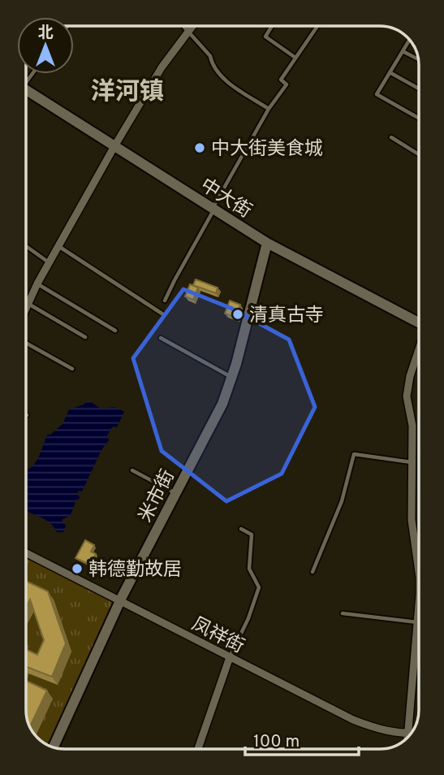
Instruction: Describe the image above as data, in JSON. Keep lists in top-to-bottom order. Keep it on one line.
{"streets":{"street":["中大街","米市街","凤祥街"]},"crossings":[["中大街","米市街"],["米市街","凤祥街"]],"districts":["洋河镇"],"places":["中大街美食城","清真古寺","韩德勤故居"],"scale_bar":"100 m","north":"top"}
